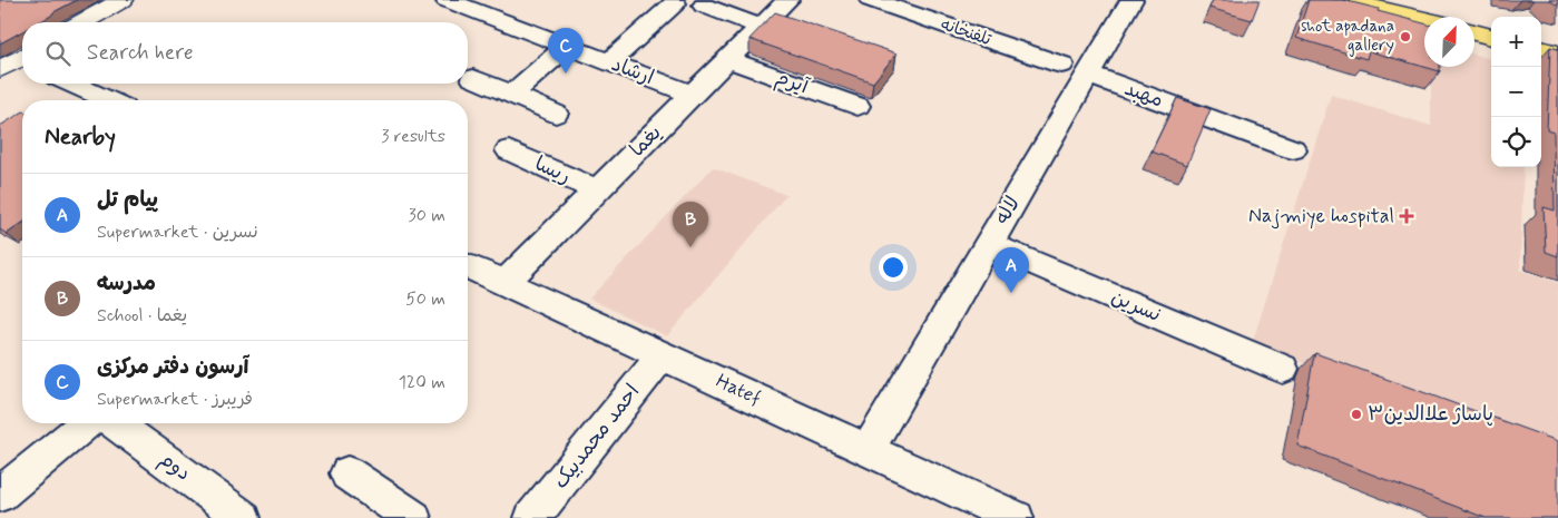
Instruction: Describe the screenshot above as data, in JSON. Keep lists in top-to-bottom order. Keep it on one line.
{"streets":{"street":["تلفنخانه","ارشاد","آیرم","مهبد","یغما","ریسا","لاله","نسرین","Hatef","احمد محمدبیک","دوم"]},"crossings":[["ارشاد","یغما"],["آیرم","یغما"],["مهبد","لاله"],["یغما","ریسا"],["یغما","Hatef"],["لاله","نسرین"],["لاله","Hatef"],["Hatef","احمد محمدبیک"]],"places":{"other":["shot apadana gallery","پاساژ علاالدین۳"],"health":["Najmiye hospital"]},"north":"top right","page":{"map_buttons":["+","−"],"search":"Search here","pins":["C","B","A"],"heading":["Nearby","3 results"],"list":[{"mark":"A","name":"پیام تل","note":"Supermarket · نسرین","value":"30 m"},{"mark":"B","name":"مدرسه","note":"School · یغما","value":"50 m"},{"mark":"C","name":"آرسون دفتر مرکزی","note":"Supermarket · فریبرز","value":"120 m"}]}}
